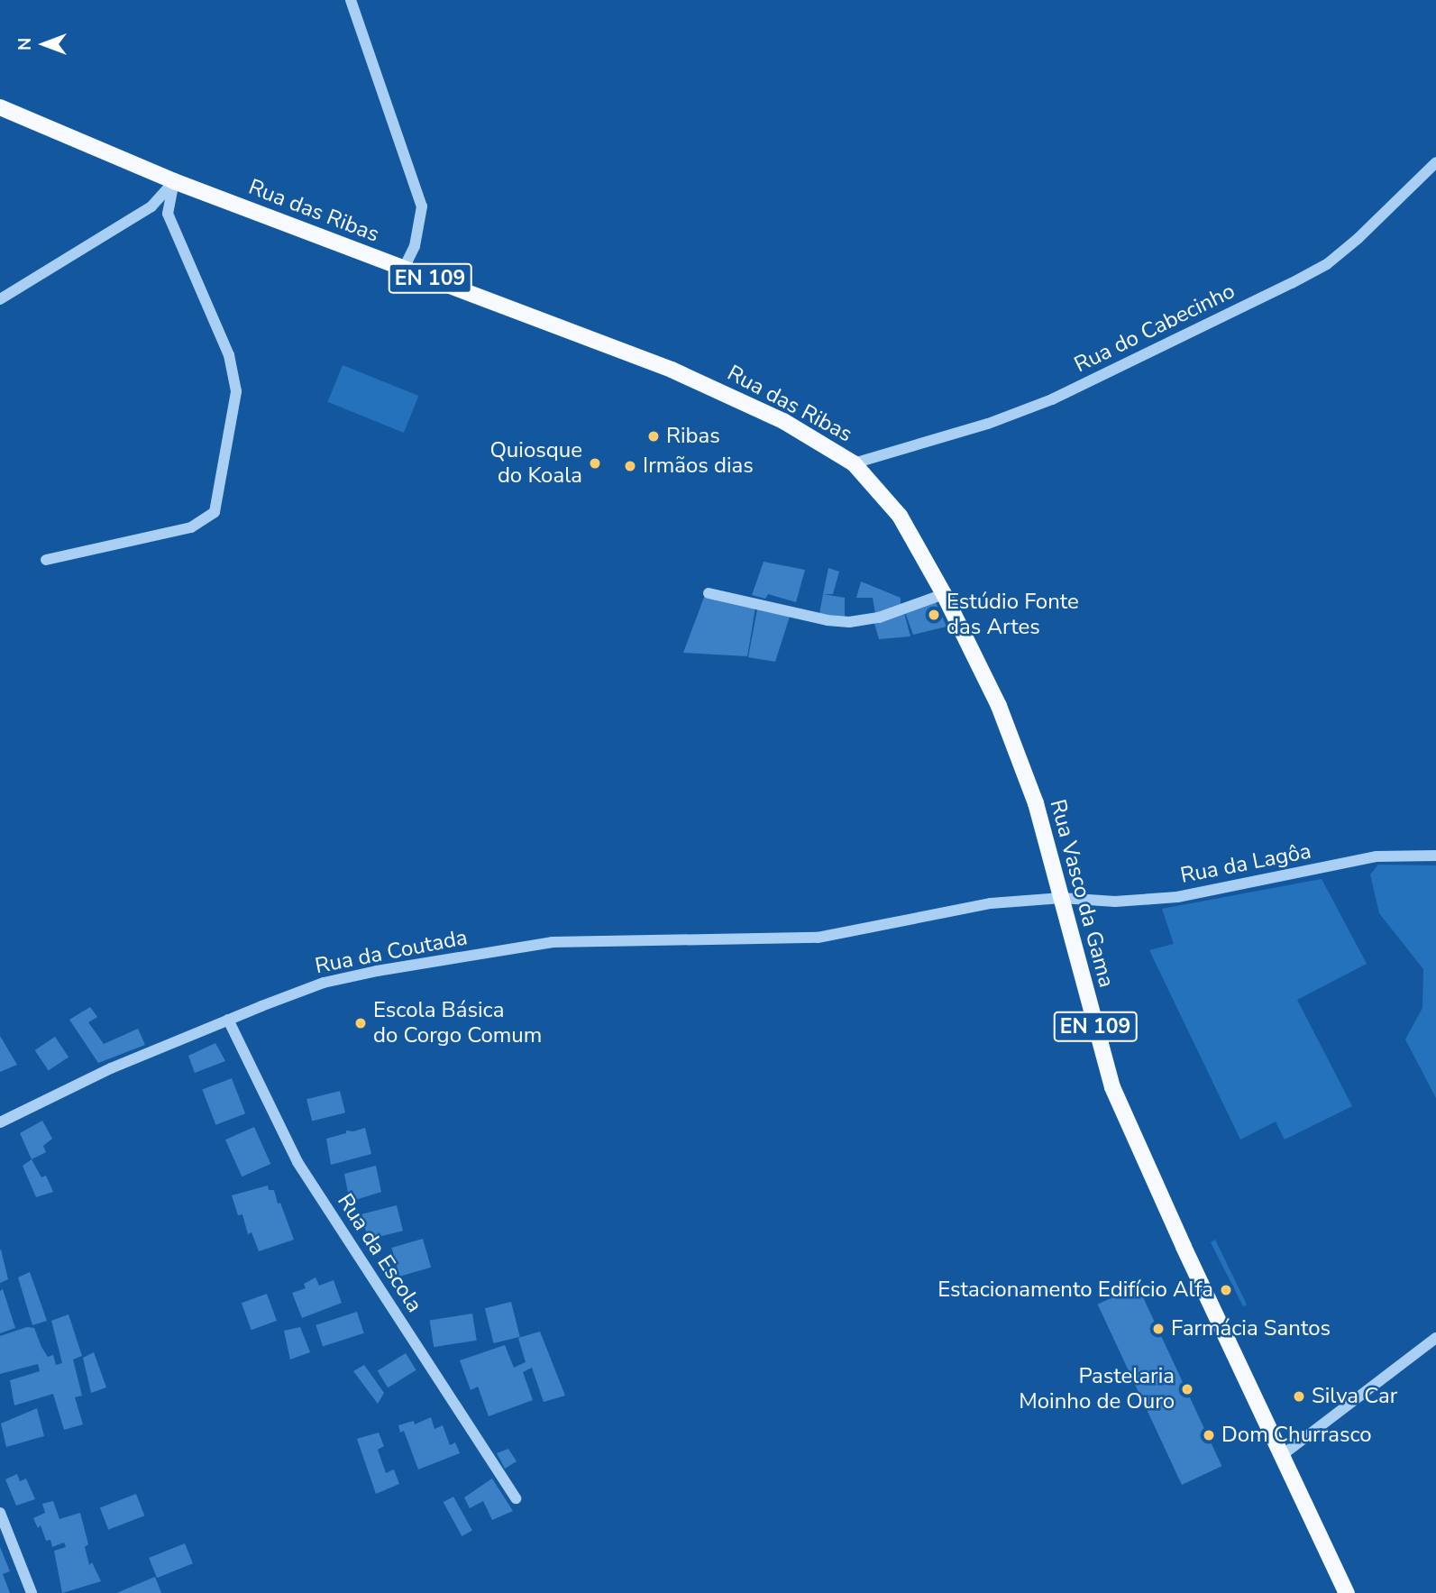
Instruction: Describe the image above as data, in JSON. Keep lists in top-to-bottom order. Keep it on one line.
{"streets":{"main road":["Rua das Ribas","EN 109","Rua Vasco da Gama"],"street":["Rua do Cabecinho","Rua da Lagôa","Rua da Coutada","Rua da Escola"]},"crossings":[["Rua das Ribas","Rua do Cabecinho"],["Rua das Ribas","Rua Vasco da Gama"],["Rua do Cabecinho","Rua Vasco da Gama"],["Rua da Lagôa","Rua Vasco da Gama"],["Rua da Lagôa","Rua da Coutada"],["Rua da Coutada","Rua da Escola"]],"places":["Ribas","Quiosque do Koala","Irmãos dias","Estúdio Fonte das Artes","Escola Básica do Corgo Comum","Estacionamento Edifício Alfa","Farmácia Santos","Pastelaria Moinho de Ouro","Silva Car","Dom Churrasco"],"north":"left"}
